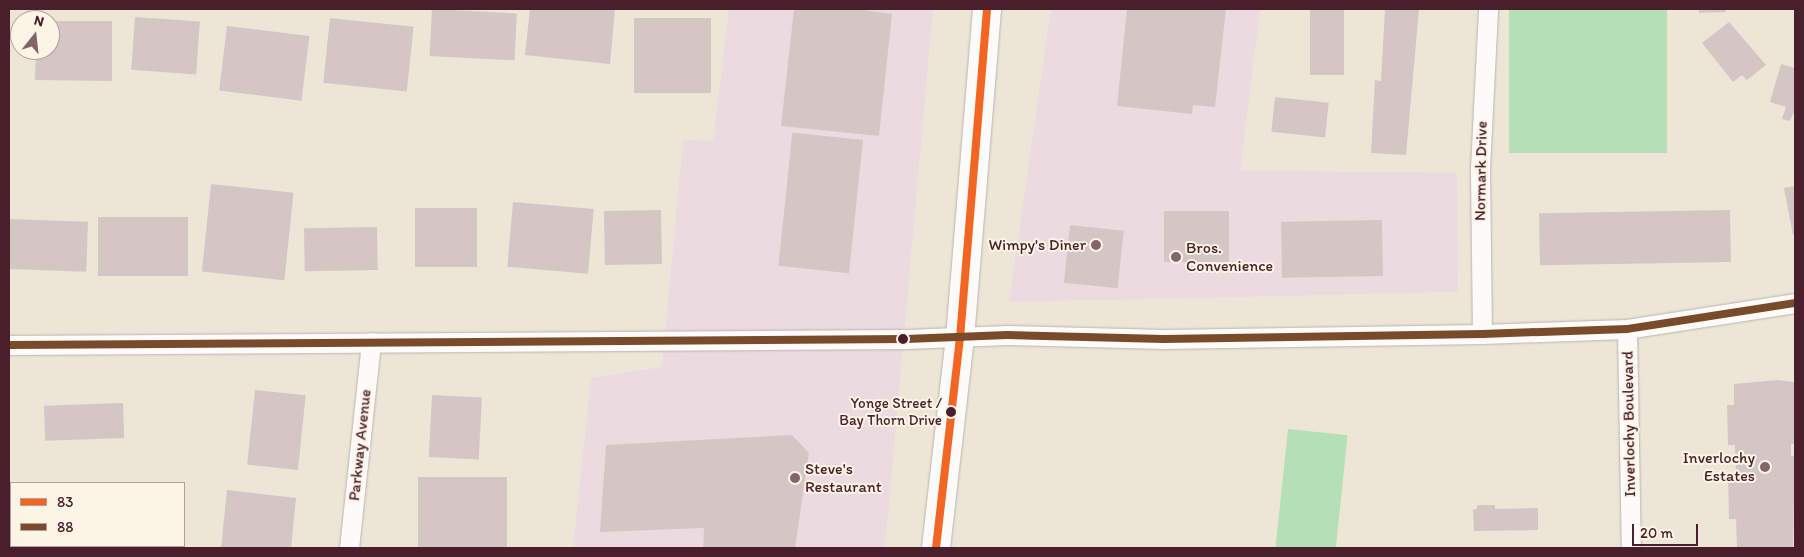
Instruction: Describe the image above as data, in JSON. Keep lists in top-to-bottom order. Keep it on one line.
{"streets":{"street":["Normark Drive","Inverlochy Boulevard","Parkway Avenue"]},"places":["Wimpy's Diner","Bros. Convenience","Yonge Street / Bay Thorn Drive","Inverlochy Estates","Steve's Restaurant"],"lines":["transit line 83","transit line 88"],"legend":["83","88"],"scale_bar":"20 m","north":"top"}
